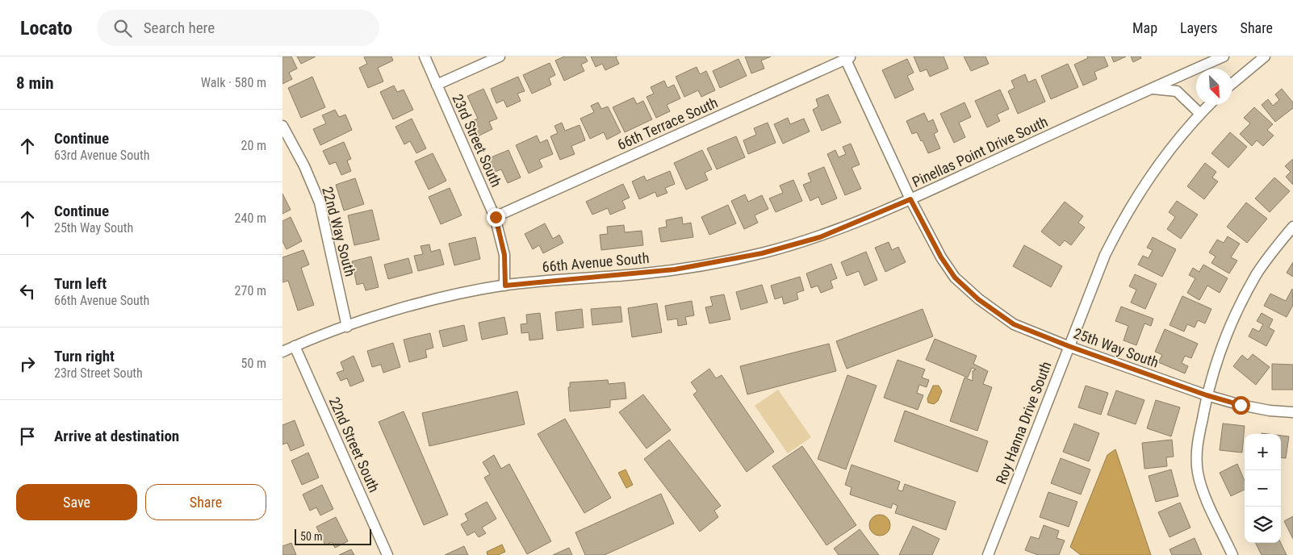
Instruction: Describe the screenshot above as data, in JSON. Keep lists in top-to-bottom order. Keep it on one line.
{"streets":{"street":["66th Terrace South","23rd Street South","Pinellas Point Drive South","22nd Way South","66th Avenue South","25th Way South","Roy Hanna Drive South","22nd Street South"]},"crossings":[["66th Terrace South","23rd Street South"],["66th Terrace South","Pinellas Point Drive South"],["23rd Street South","66th Avenue South"],["Pinellas Point Drive South","66th Avenue South"],["Pinellas Point Drive South","25th Way South"],["Pinellas Point Drive South","Roy Hanna Drive South"],["22nd Way South","66th Avenue South"],["66th Avenue South","25th Way South"],["66th Avenue South","22nd Street South"],["25th Way South","Roy Hanna Drive South"]],"scale_bar":"50 m","north":"bottom right","page":{"header":"Locato","search":"Search here","nav":["Map","Layers","Share"],"heading":["8 min","Walk · 580 m"],"list":[["Continue","63rd Avenue South","20 m"],["Continue","25th Way South","240 m"],["Turn left","66th Avenue South","270 m"],["Turn right","23rd Street South","50 m"],"Arrive at destination"],"map_buttons":["+","−"],"buttons":["Save","Share"],"scale":"50 m"}}
